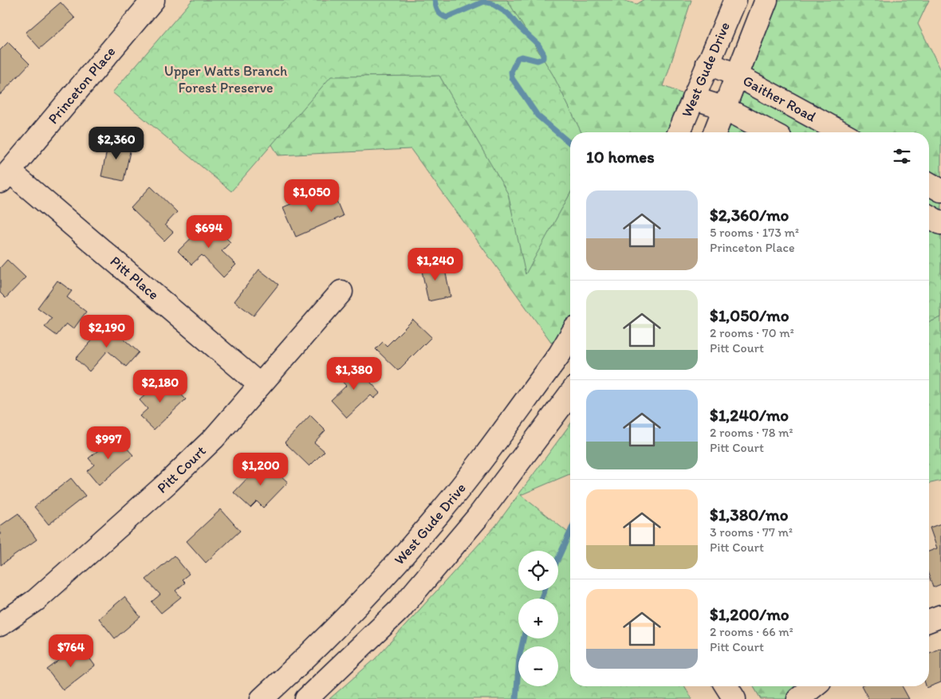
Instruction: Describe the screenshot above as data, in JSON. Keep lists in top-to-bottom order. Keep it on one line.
{"streets":{"main road":["West Gude Drive","Princeton Place","Gaither Road","Pitt Place","Pitt Court"]},"crossings":[["West Gude Drive","Gaither Road"],["Princeton Place","Pitt Place"],["Pitt Place","Pitt Court"]],"parks":["Upper Watts Branch Forest Preserve"],"page":{"price":["$2,360","$1,050","$694","$1,240","$2,190","$1,380","$2,180","$997","$1,200","$764"],"heading":"10 homes","list":[{"name":"$2,360/mo","note":"5 rooms · 173 m² · Princeton Place"},{"name":"$1,050/mo","note":"2 rooms · 70 m² · Pitt Court"},{"name":"$1,240/mo","note":"2 rooms · 78 m² · Pitt Court"},{"name":"$1,380/mo","note":"3 rooms · 77 m² · Pitt Court"},{"name":"$1,200/mo","note":"2 rooms · 66 m² · Pitt Court"}],"map_buttons":["+","−"]}}
